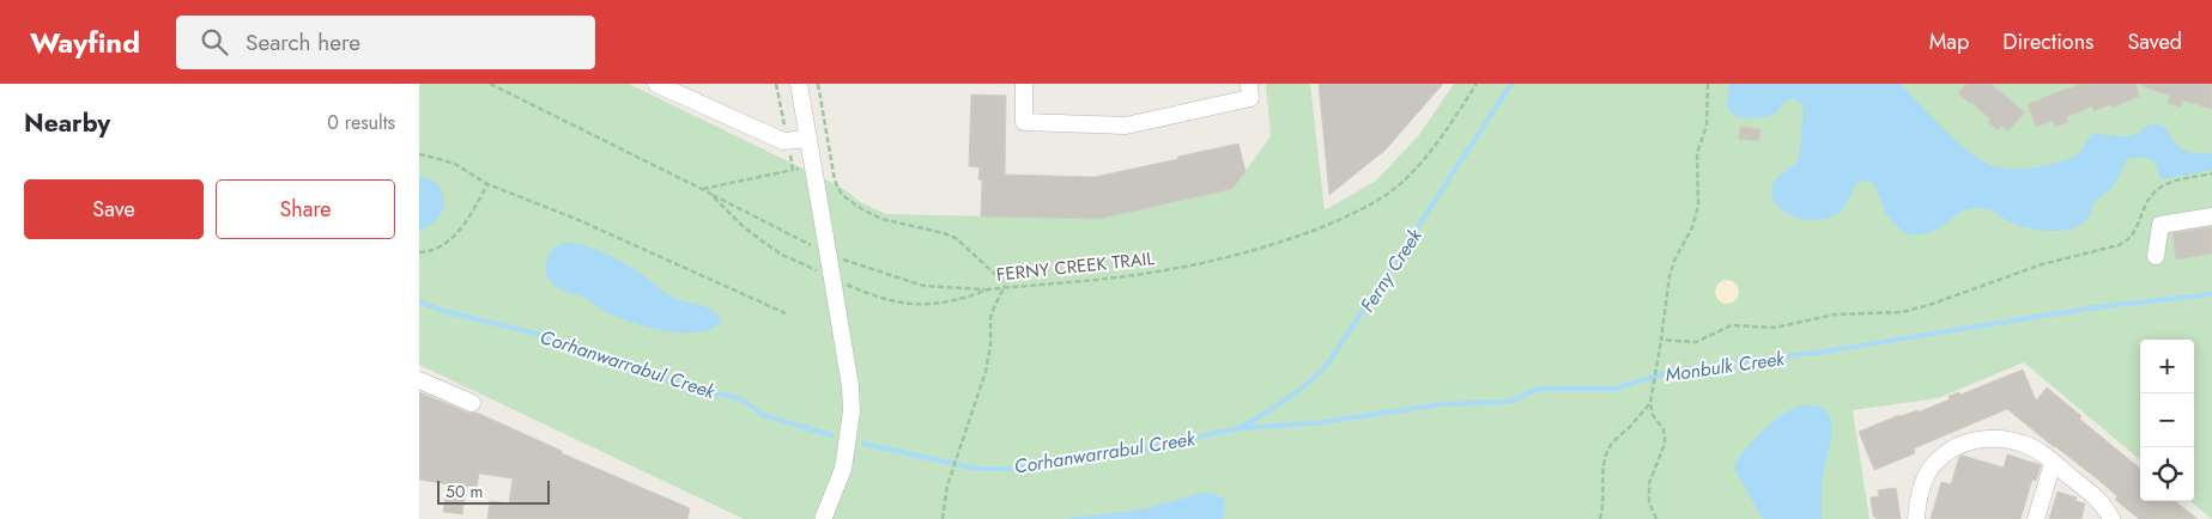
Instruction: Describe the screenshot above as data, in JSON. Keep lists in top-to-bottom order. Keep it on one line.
{"streets":{"path":["FERNY CREEK TRAIL"]},"water":["Ferny Creek","Corhanwarrabul Creek","Monbulk Creek"],"scale_bar":"50 m","page":{"header":"Wayfind","search":"Search here","nav":["Map","Directions","Saved"],"heading":["Nearby","0 results"],"buttons":["Save","Share"],"map_buttons":["+","−"],"scale":"50 m"}}
